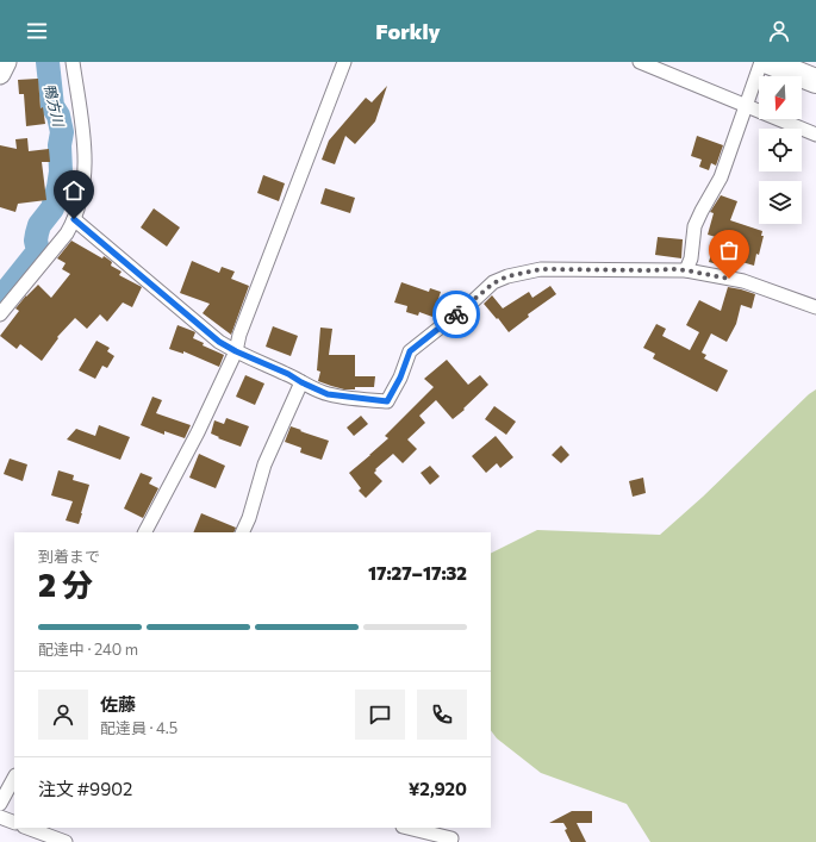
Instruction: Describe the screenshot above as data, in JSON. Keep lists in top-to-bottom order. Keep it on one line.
{"water":["鴨方川"],"north":"bottom","page":{"header":"Forkly","heading":["2 分","到着まで","17:27–17:32"],"panel":["佐藤","配達員 · 4.5","注文 #9902","¥2,920"],"bar":"配達中 · 240 m"}}
